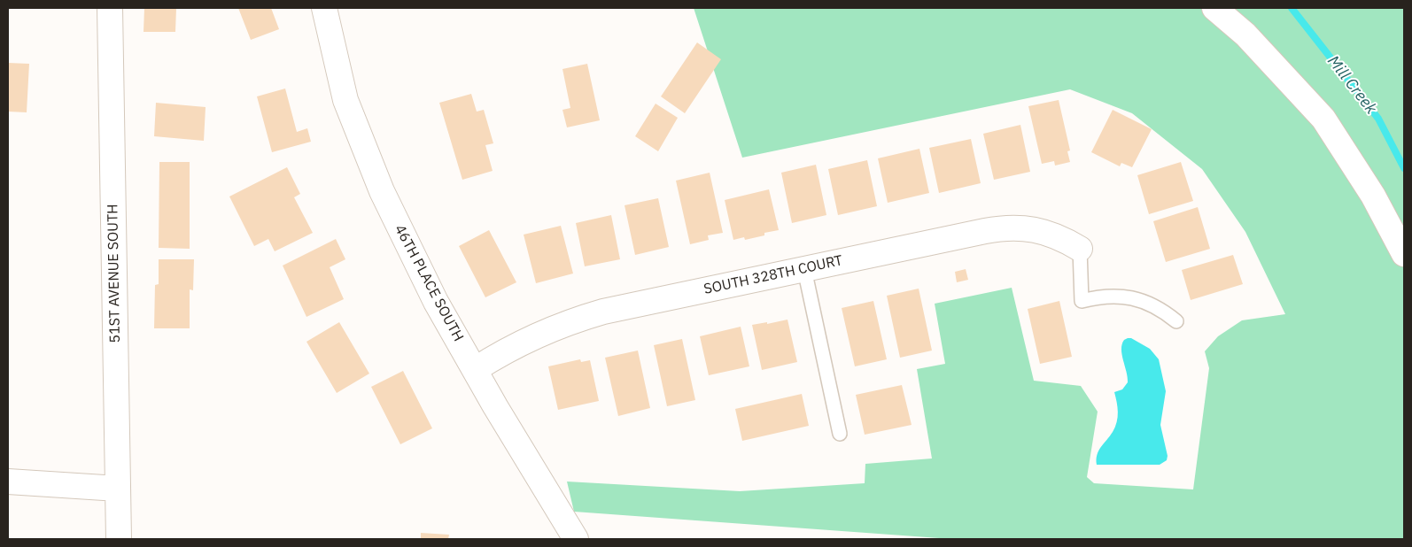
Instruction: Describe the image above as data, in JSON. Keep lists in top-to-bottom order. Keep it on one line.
{"streets":{"street":["51ST AVENUE SOUTH","SOUTH 328TH COURT","46TH PLACE SOUTH"]},"crossings":[["SOUTH 328TH COURT","46TH PLACE SOUTH"]],"water":["Mill Creek"]}
